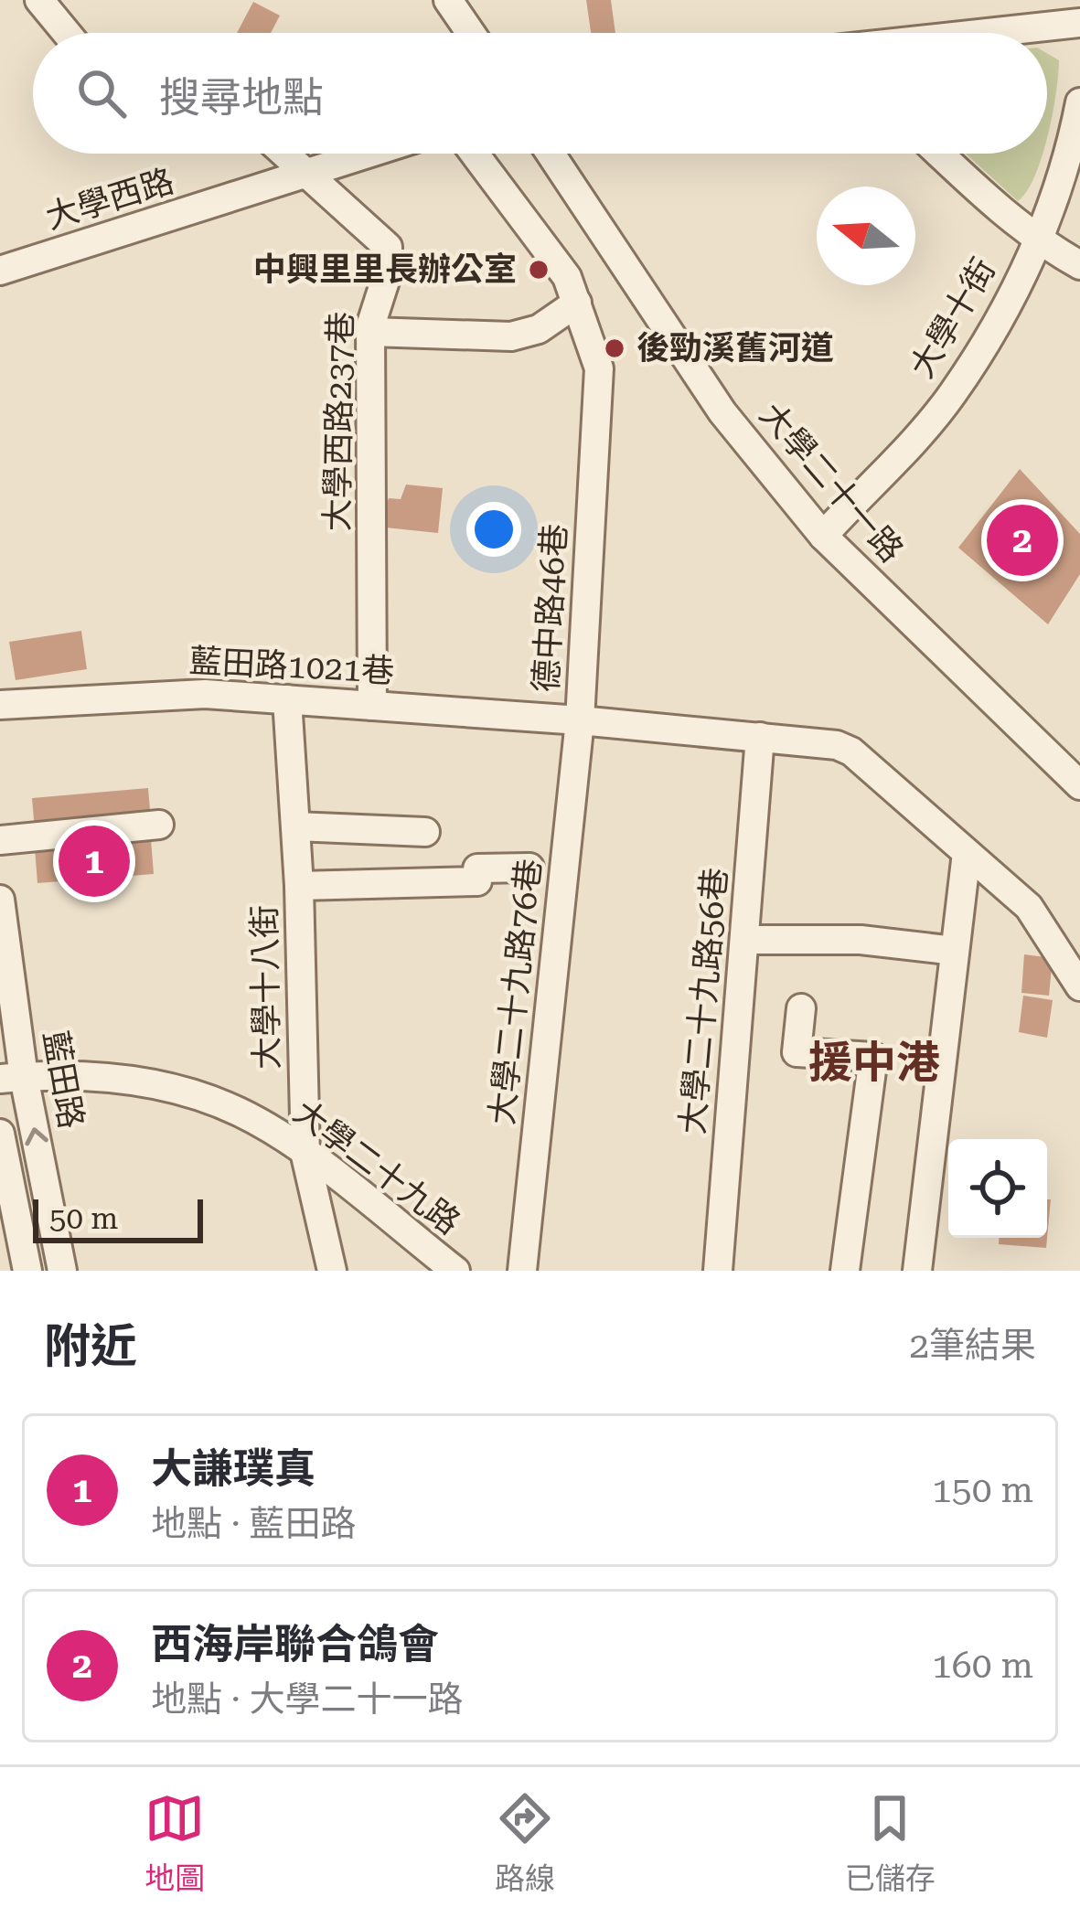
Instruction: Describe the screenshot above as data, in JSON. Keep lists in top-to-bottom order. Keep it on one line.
{"streets":{"street":["大學西路","大學十街","大學西路237巷","大學二十一路","德中路46巷","藍田路1021巷","大學十八街","大學二十九路76巷","大學二十九路56巷","藍田路","大學二十九路"]},"crossings":[["大學西路","大學西路237巷"],["大學十街","大學二十一路"],["大學西路237巷","藍田路1021巷"],["德中路46巷","藍田路1021巷"],["德中路46巷","大學二十九路76巷"],["德中路46巷","大學二十九路56巷"],["藍田路1021巷","大學十八街"],["藍田路1021巷","大學二十九路76巷"],["大學十八街","大學二十九路"],["藍田路","大學二十九路"]],"districts":["援中港"],"places":["中興里里長辦公室","後勁溪舊河道"],"scale_bar":"50 m","north":"left","page":{"search":"搜尋地點","pins":["2","1"],"scale":"50 m","heading":["附近","2筆結果"],"list":[{"mark":"1","name":"大謙璞真","note":"地點 · 藍田路","value":"150 m"},{"mark":"2","name":"西海岸聯合鴿會","note":"地點 · 大學二十一路","value":"160 m"}],"nav":["地圖","路線","已儲存"]}}
